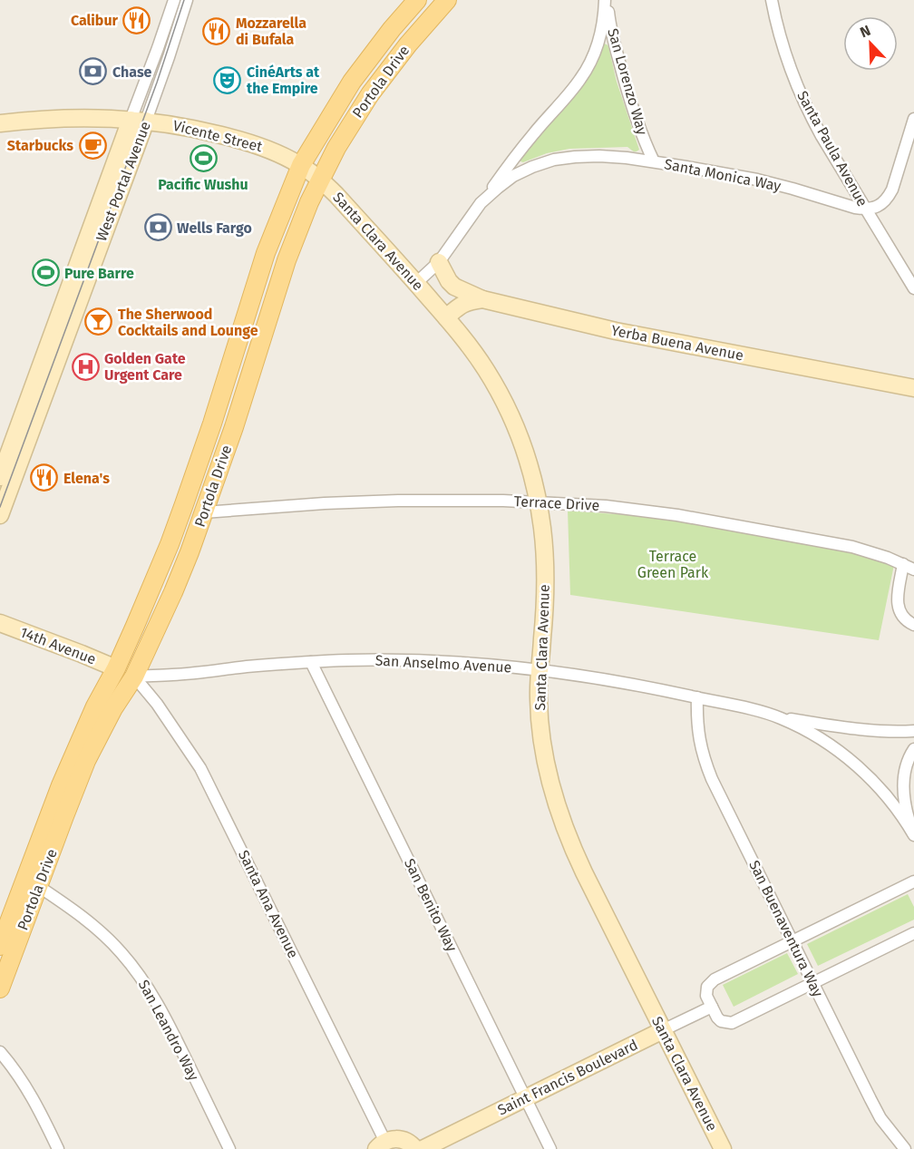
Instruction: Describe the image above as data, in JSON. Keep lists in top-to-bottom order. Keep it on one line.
{"streets":{"main road":["Portola Drive"],"street":["San Lorenzo Way","Vicente Street","Santa Paula Avenue","Santa Monica Way","West Portal Avenue","Santa Clara Avenue","Yerba Buena Avenue","Terrace Drive","14th Avenue","San Anselmo Avenue","Santa Ana Avenue","San Benito Way","San Buenaventura Way","San Leandro Way","Saint Francis Boulevard"]},"crossings":[["Portola Drive","Vicente Street"],["Portola Drive","Santa Clara Avenue"],["Portola Drive","Terrace Drive"],["Portola Drive","14th Avenue"],["Portola Drive","San Anselmo Avenue"],["Portola Drive","Santa Ana Avenue"],["Portola Drive","San Leandro Way"],["San Lorenzo Way","Santa Monica Way"],["Vicente Street","West Portal Avenue"],["Vicente Street","Santa Clara Avenue"],["Santa Paula Avenue","Santa Monica Way"],["Santa Monica Way","Santa Clara Avenue"],["Santa Monica Way","Yerba Buena Avenue"],["Santa Clara Avenue","Terrace Drive"],["Santa Clara Avenue","San Anselmo Avenue"],["Santa Clara Avenue","Saint Francis Boulevard"],["San Anselmo Avenue","Santa Ana Avenue"],["San Anselmo Avenue","San Benito Way"],["San Anselmo Avenue","San Buenaventura Way"],["San Benito Way","Saint Francis Boulevard"]],"parks":["Terrace Green Park"],"places":{"restaurant":["Calibur","Mozzarella di Bufala","Elena's"],"bank":["Chase","Wells Fargo"],"theatre":["CinéArts at the Empire"],"cafe":["Starbucks"],"sports":["Pacific Wushu","Pure Barre"],"bar":["The Sherwood Cocktails and Lounge"],"hospital":["Golden Gate Urgent Care"]},"north":"top left"}
